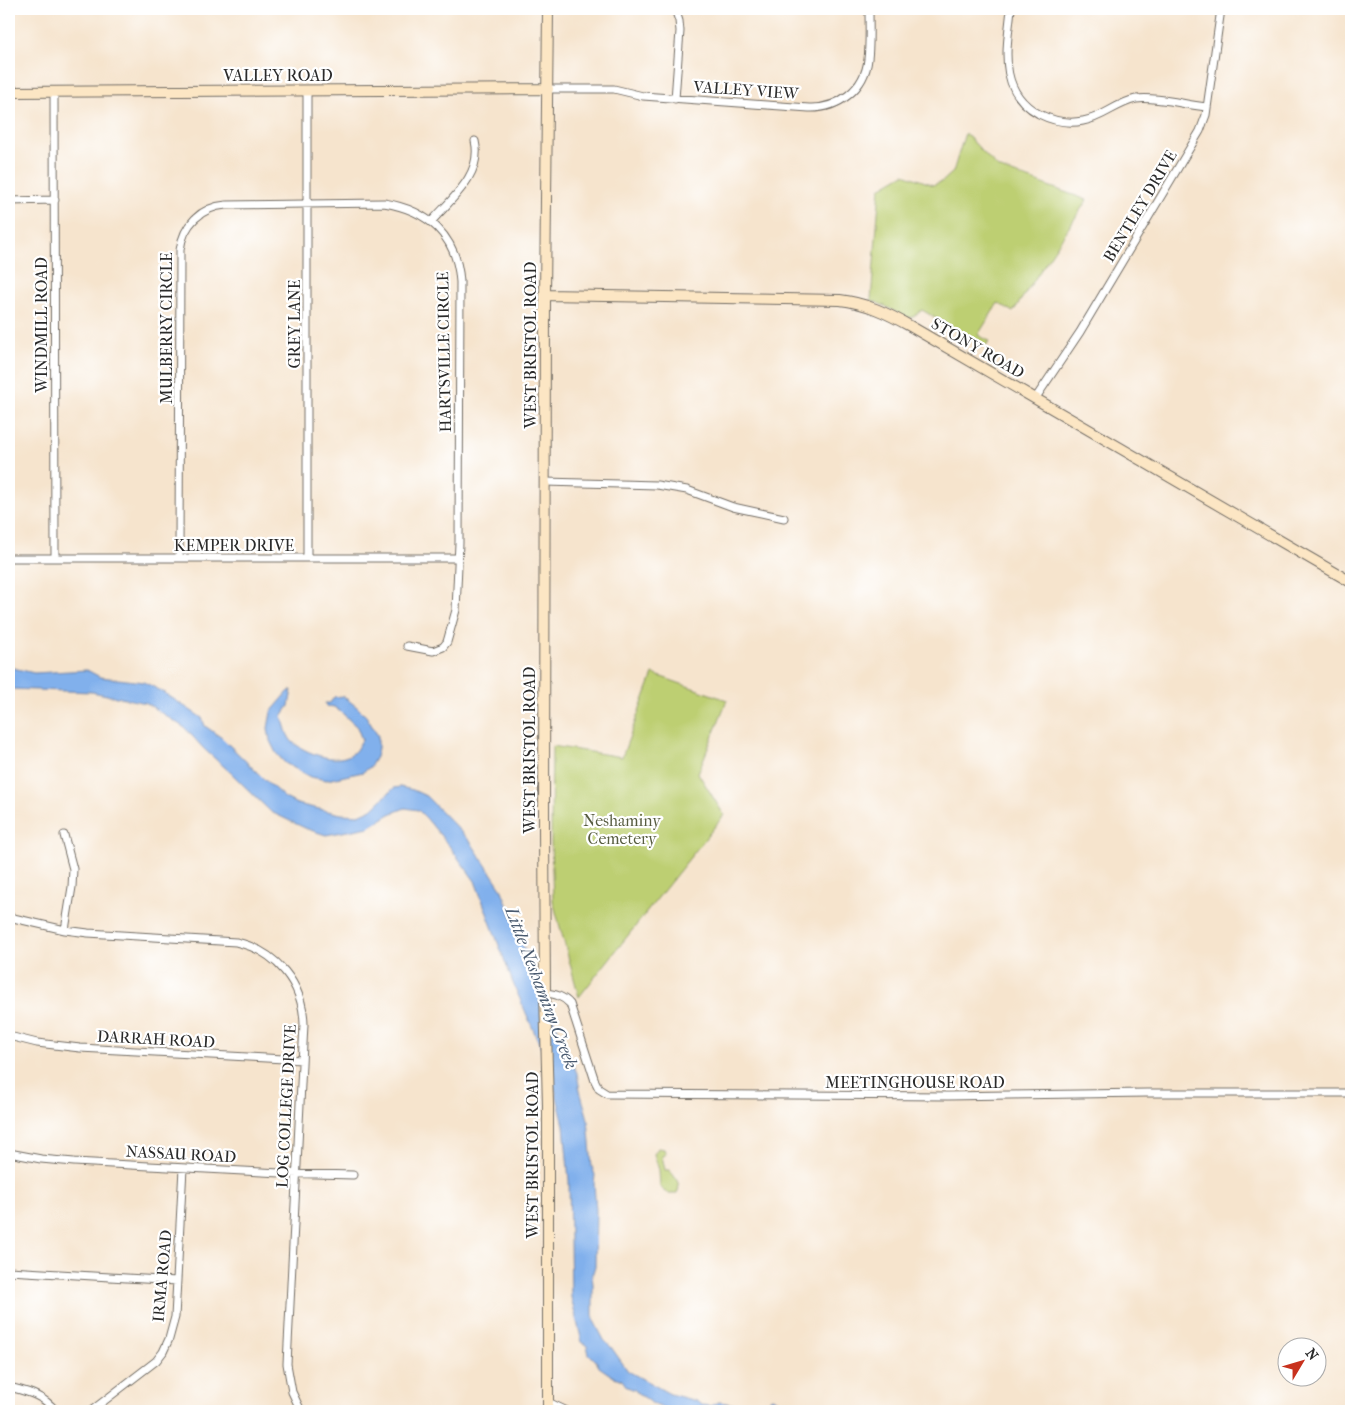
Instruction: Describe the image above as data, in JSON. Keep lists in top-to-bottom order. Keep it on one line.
{"streets":{"street":["VALLEY ROAD","VALLEY VIEW","BENTLEY DRIVE","GREY LANE","WINDMILL ROAD","MULBERRY CIRCLE","WEST BRISTOL ROAD","STONY ROAD","HARTSVILLE CIRCLE","KEMPER DRIVE","DARRAH ROAD","MEETINGHOUSE ROAD","LOG COLLEGE DRIVE","NASSAU ROAD","IRMA ROAD"]},"crossings":[["VALLEY ROAD","VALLEY VIEW"],["VALLEY ROAD","GREY LANE"],["VALLEY ROAD","WINDMILL ROAD"],["VALLEY ROAD","WEST BRISTOL ROAD"],["VALLEY VIEW","WEST BRISTOL ROAD"],["BENTLEY DRIVE","STONY ROAD"],["GREY LANE","MULBERRY CIRCLE"],["GREY LANE","HARTSVILLE CIRCLE"],["GREY LANE","KEMPER DRIVE"],["WINDMILL ROAD","KEMPER DRIVE"],["MULBERRY CIRCLE","HARTSVILLE CIRCLE"],["MULBERRY CIRCLE","KEMPER DRIVE"],["WEST BRISTOL ROAD","STONY ROAD"],["WEST BRISTOL ROAD","MEETINGHOUSE ROAD"],["HARTSVILLE CIRCLE","KEMPER DRIVE"],["DARRAH ROAD","LOG COLLEGE DRIVE"],["LOG COLLEGE DRIVE","NASSAU ROAD"],["NASSAU ROAD","IRMA ROAD"]],"water":["Little Neshaminy Creek"],"parks":["Neshaminy Cemetery"],"north":"top right"}
